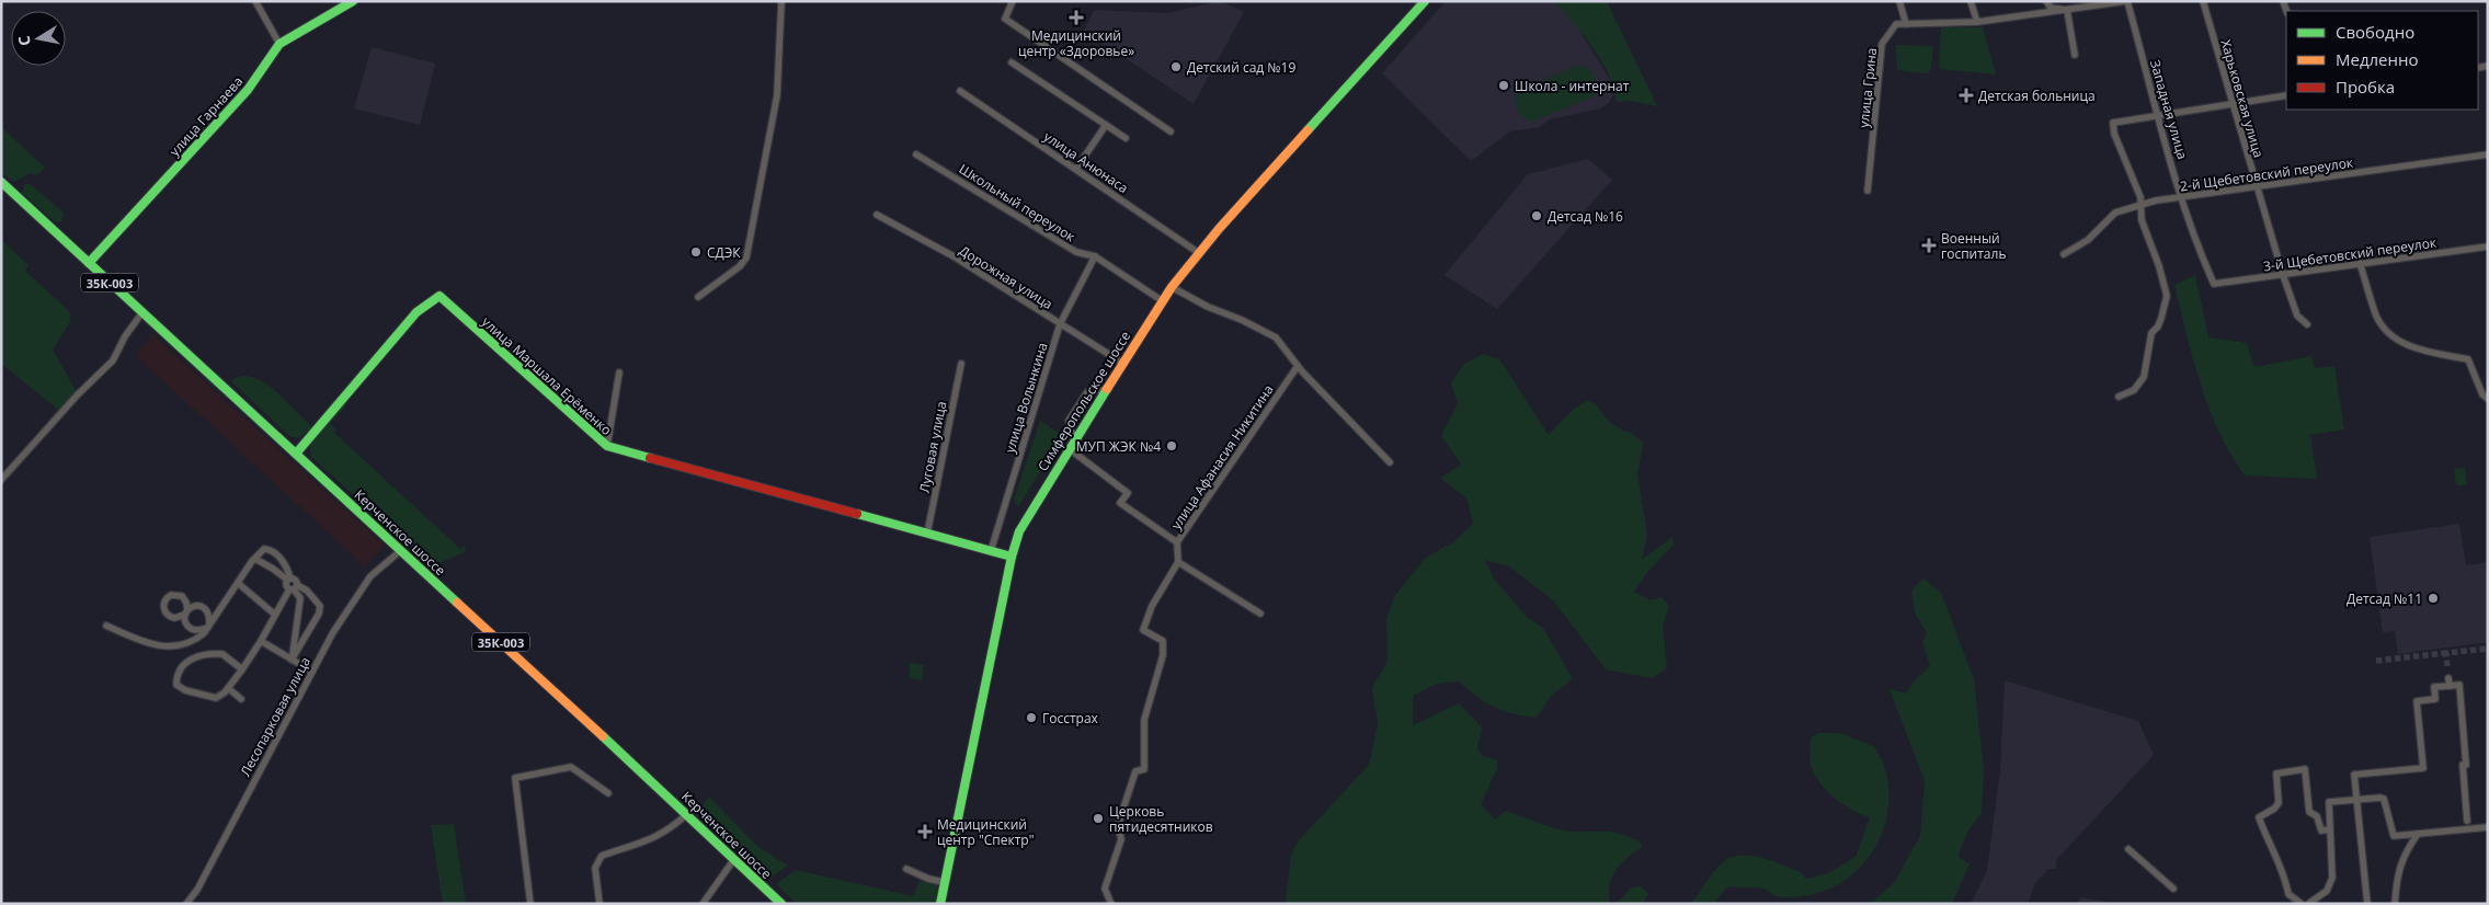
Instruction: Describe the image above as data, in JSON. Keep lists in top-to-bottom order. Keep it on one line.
{"streets":{"main road":["улица Гарнаева","35К-003","улица Маршала Ерёменко","Симферопольское шоссе","Керченское шоссе"],"street":["улица Грина","Харьковская улица","Западная улица","улица Анюнаса","2-й Щебетовский переулок","Школьный переулок","3-й Щебетовский переулок","Дорожная улица","улица Волынкина","Луговая улица","улица Афанасия Никитина","Лесопарковая улица"]},"crossings":[["Харьковская улица","2-й Щебетовский переулок"],["Харьковская улица","3-й Щебетовский переулок"],["Западная улица","2-й Щебетовский переулок"],["Западная улица","3-й Щебетовский переулок"],["улица Гарнаева","Керченское шоссе"],["улица Анюнаса","Симферопольское шоссе"],["Школьный переулок","улица Волынкина"],["Школьный переулок","Симферопольское шоссе"],["Дорожная улица","улица Волынкина"],["Дорожная улица","Симферопольское шоссе"],["улица Маршала Ерёменко","улица Волынкина"],["улица Маршала Ерёменко","Симферопольское шоссе"],["улица Маршала Ерёменко","Луговая улица"],["улица Маршала Ерёменко","Керченское шоссе"],["Керченское шоссе","Лесопарковая улица"]],"places":{"health":["Медицинский центр «Здоровье»","Детская больница","Военный госпиталь","Медицинский центр \"Спектр\""],"other":["Детский сад №19","Школа - интернат","Детсад №16","СДЭК","МУП ЖЭК №4","Детсад №11","Госстрах","Церковь пятидесятников"]},"legend":["Свободно","Медленно","Пробка"],"north":"left"}
